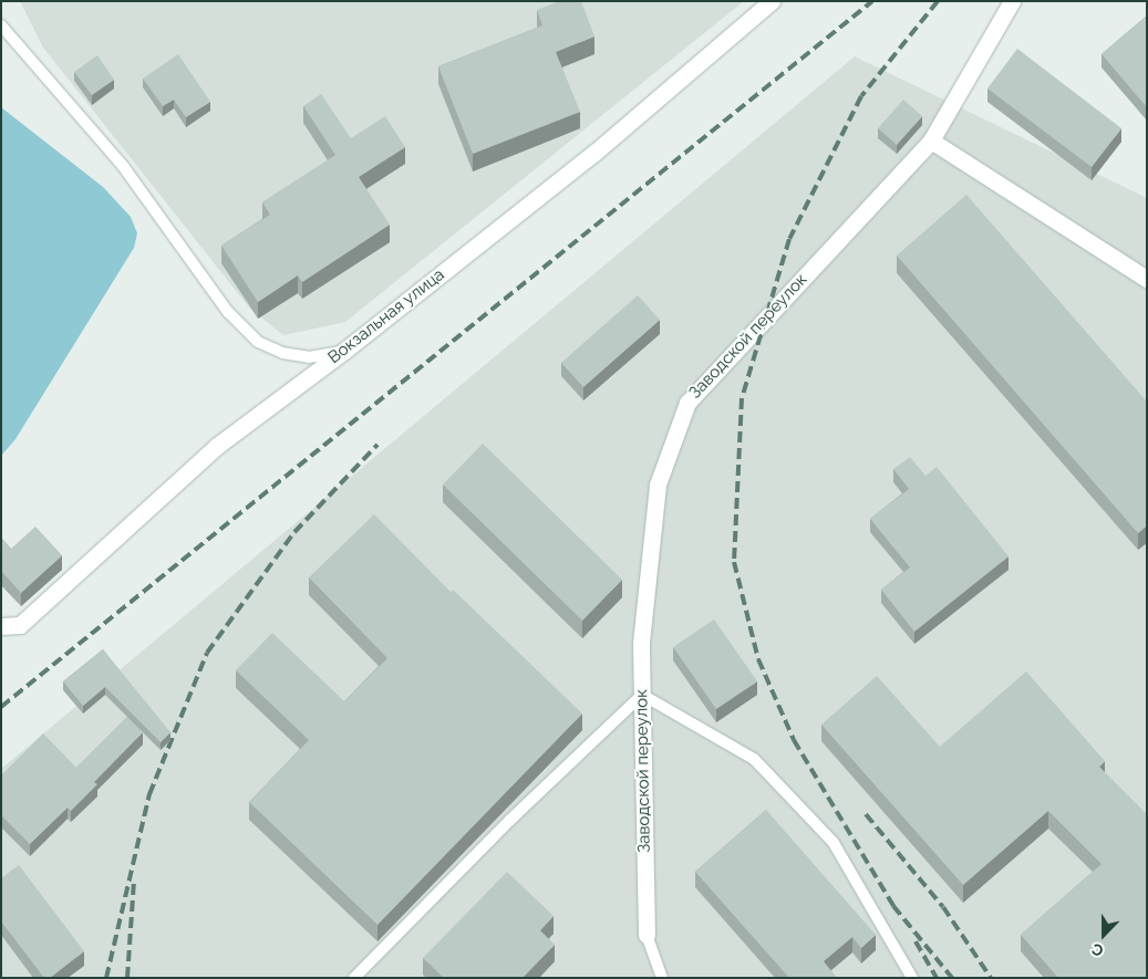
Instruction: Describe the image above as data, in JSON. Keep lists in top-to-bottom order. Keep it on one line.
{"streets":{"street":["Вокзальная улица","Заводской переулок"]},"north":"bottom"}
